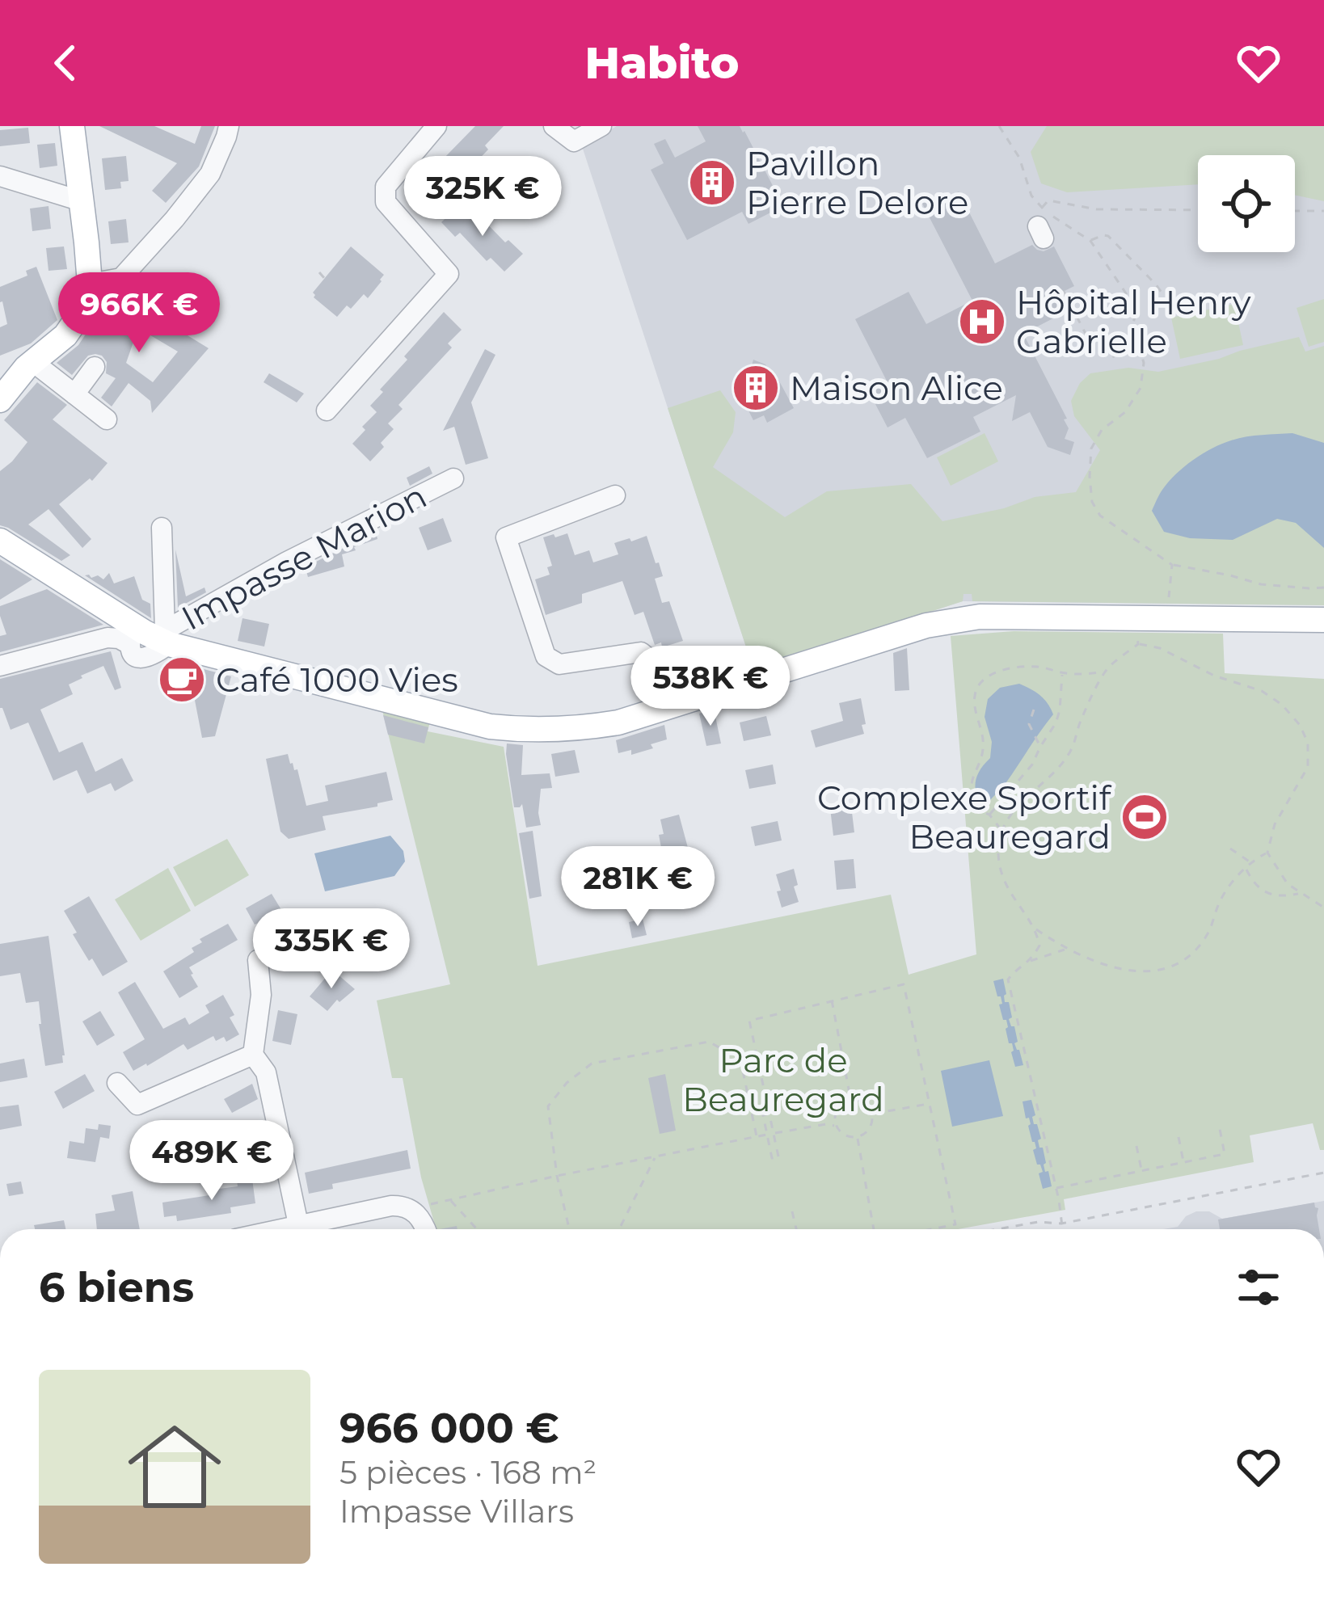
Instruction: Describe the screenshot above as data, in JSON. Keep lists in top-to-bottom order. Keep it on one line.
{"streets":{"street":["Impasse Marion"]},"parks":["Parc de Beauregard"],"places":{"building":["Pavillon Pierre Delore","Maison Alice"],"hospital":["Hôpital Henry Gabrielle"],"cafe":["Café 1000 Vies"],"sports":["Complexe Sportif Beauregard"]},"page":{"header":"Habito","price":["325K €","966K €","538K €","281K €","335K €","489K €"],"heading":"6 biens","list":[{"name":"966 000 €","note":"5 pièces · 168 m² · Impasse Villars"}]}}
